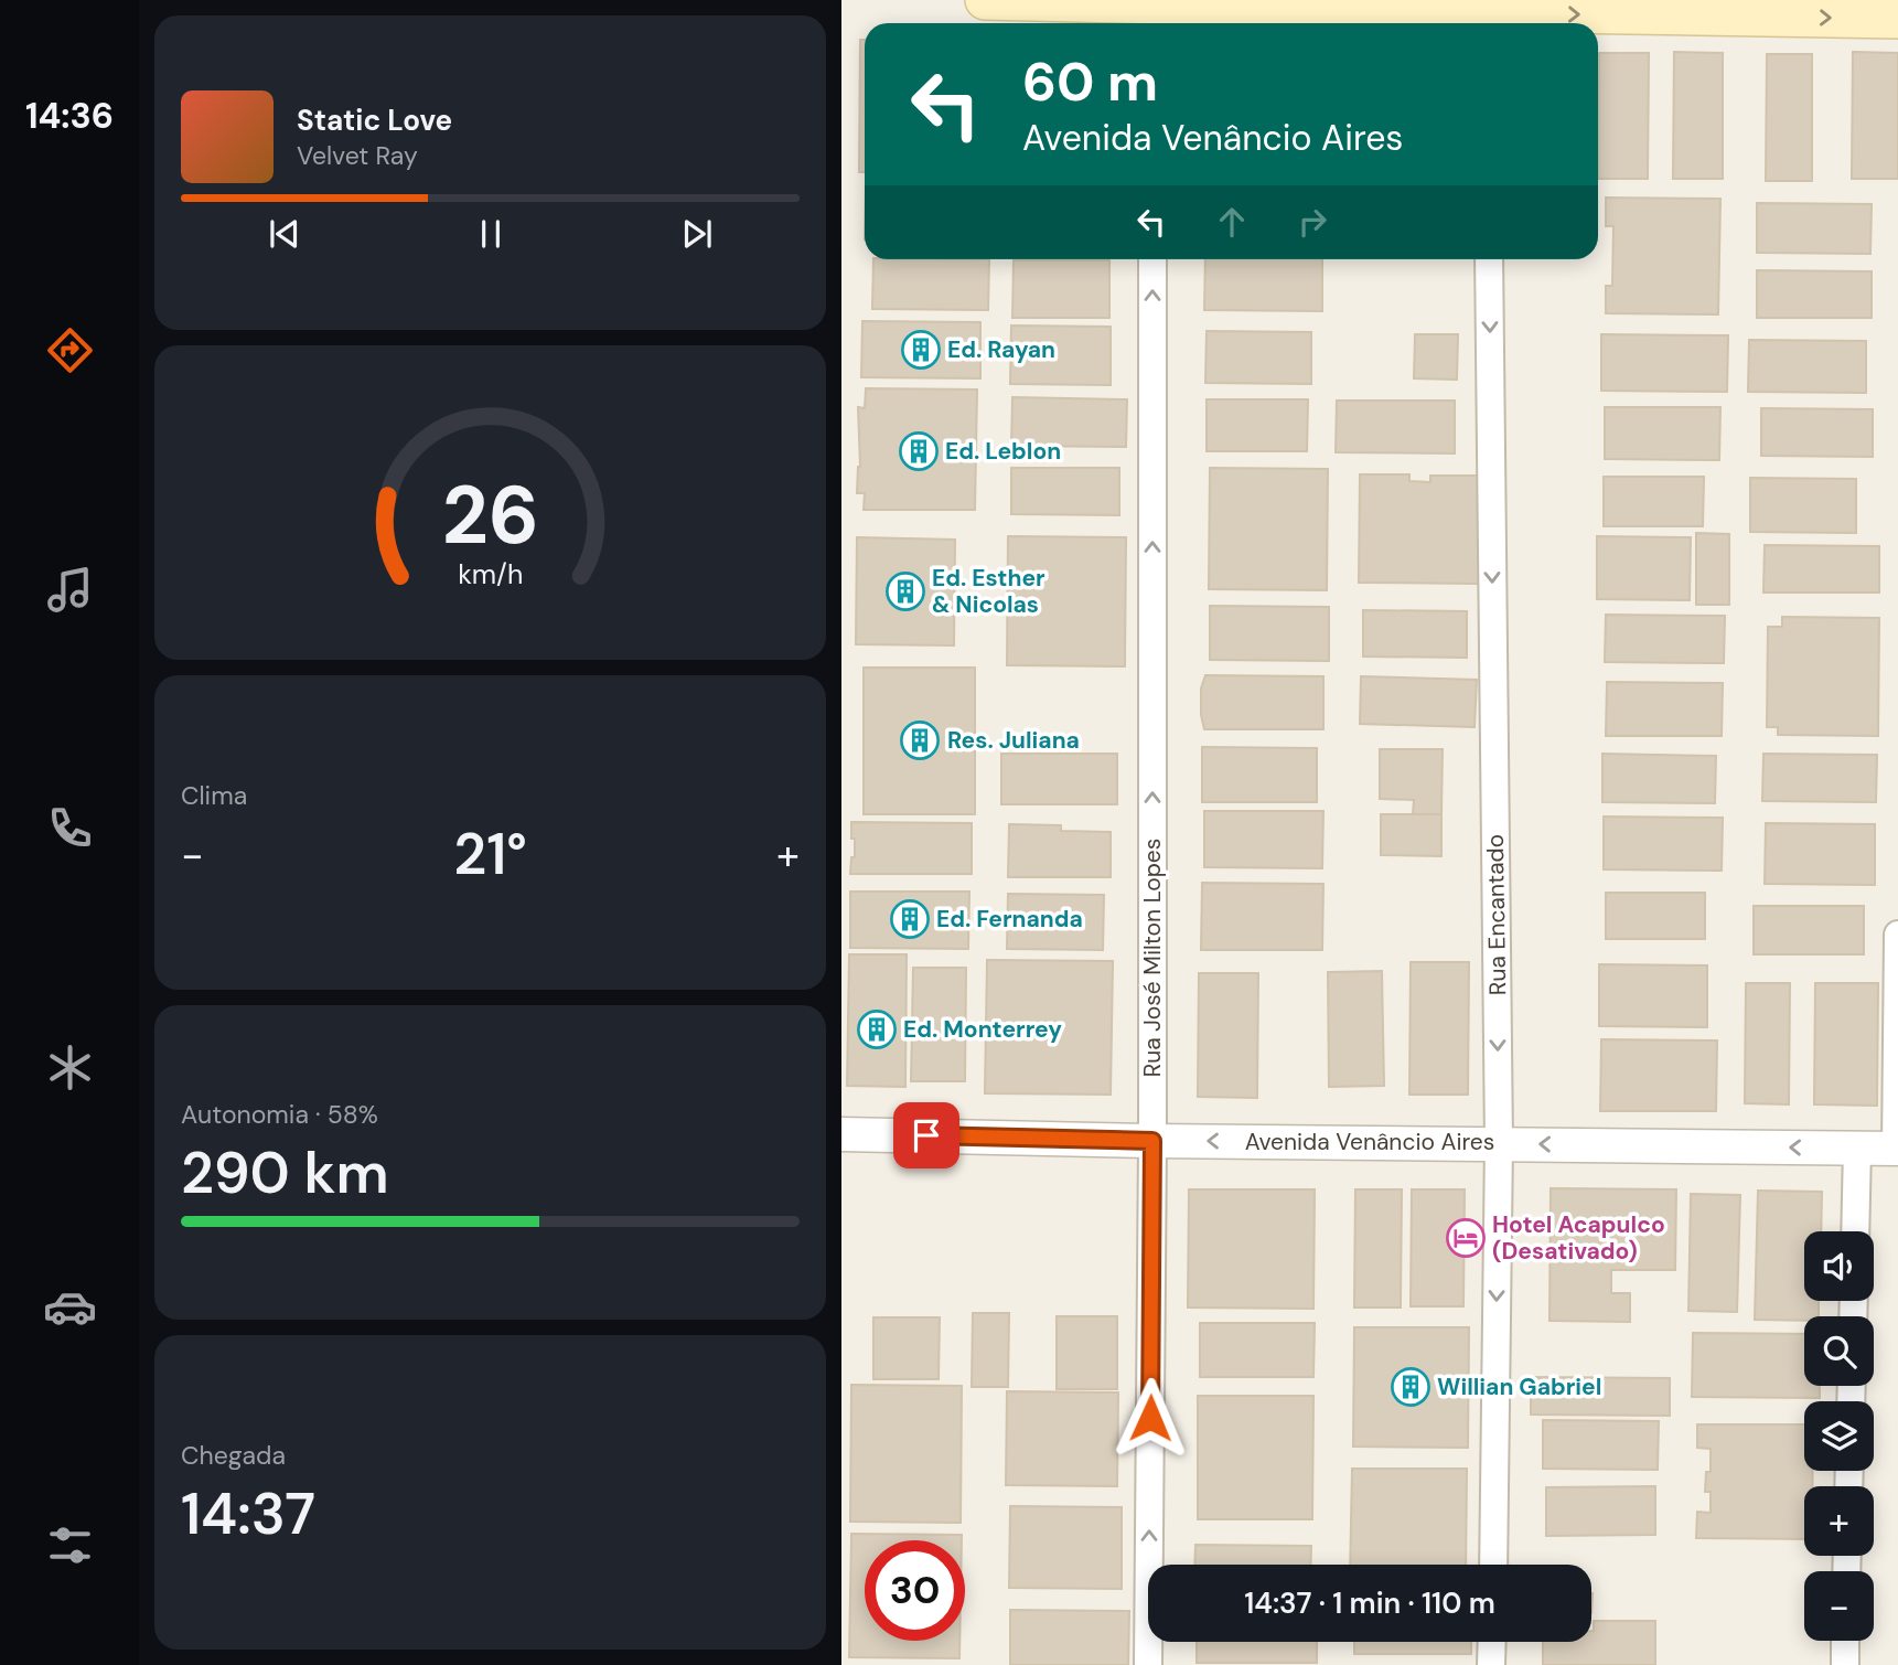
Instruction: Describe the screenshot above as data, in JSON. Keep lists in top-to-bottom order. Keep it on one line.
{"streets":{"street":["Rua Encantado","Rua José Milton Lopes","Avenida Venâncio Aires"]},"crossings":[["Rua Encantado","Avenida Venâncio Aires"],["Rua José Milton Lopes","Avenida Venâncio Aires"]],"one_way":["Rua Encantado","Rua José Milton Lopes","Avenida Venâncio Aires"],"places":{"building":["Ed. Rayan","Ed. Leblon","Ed. Esther & Nicolas","Res. Juliana","Ed. Fernanda","Ed. Monterrey","Willian Gabriel"],"hotel":["Hotel Acapulco (Desativado)"]},"page":{"tabs":"14:36","turn":["60 m","Avenida Venâncio Aires"],"song":["Static Love","Velvet Ray"],"tile":["Clima",["Autonomia · 58%","290 km"],["Chegada","14:37"]],"heat":["−","21°","+"],"map_buttons":["+","−"],"limit":"30","trip":"14:37 · 1 min · 110 m","gauge":["26","km/h"]}}
